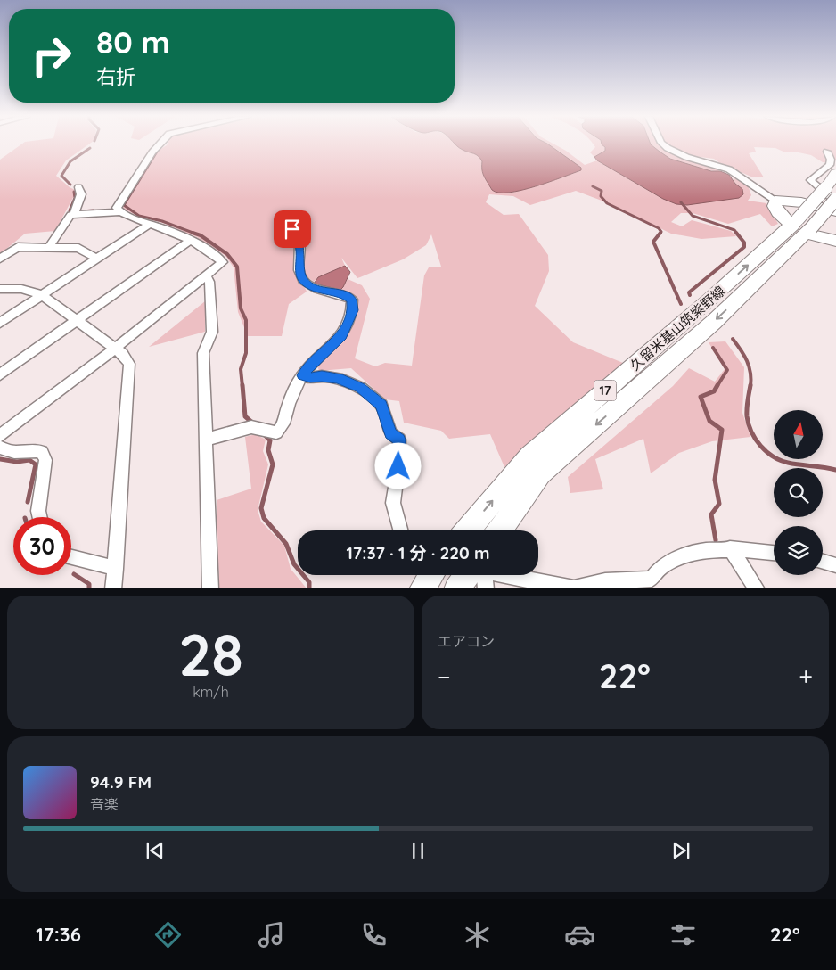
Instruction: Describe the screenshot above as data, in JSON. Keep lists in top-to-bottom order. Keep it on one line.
{"streets":{"main road":["久留米基山筑紫野線","17"]},"north":"top","page":{"turn":["80 m","右折"],"limit":"30","trip":"17:37 · 1 分 · 220 m","tile":[["28","km/h"],"エアコン"],"heat":["−","22°","+"],"song":["94.9 FM","音楽"],"tabs":["17:36","22°"]}}
